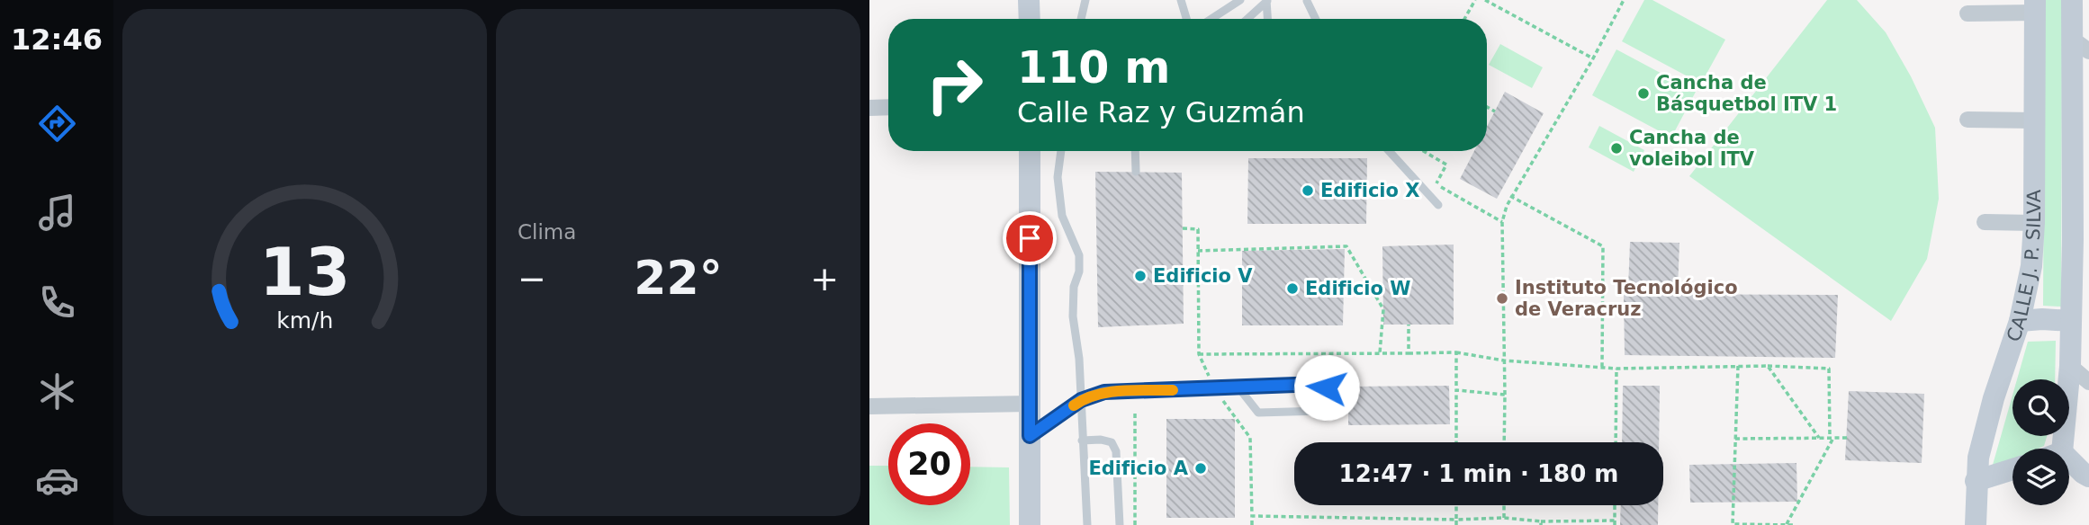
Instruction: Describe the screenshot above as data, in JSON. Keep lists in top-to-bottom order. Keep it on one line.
{"streets":{"street":["CALLE J. P. SILVA"]},"places":["Cancha de Básquetbol ITV 1","Cancha de voleibol ITV","Edificio X","Edificio V","Edificio W","Instituto Tecnológico de Veracruz","Edificio A"],"page":{"tabs":"12:46","tile":"Clima","turn":["110 m","Calle Raz y Guzmán"],"heat":["−","22°","+"],"limit":"20","trip":"12:47 · 1 min · 180 m","gauge":["13","km/h"]}}
